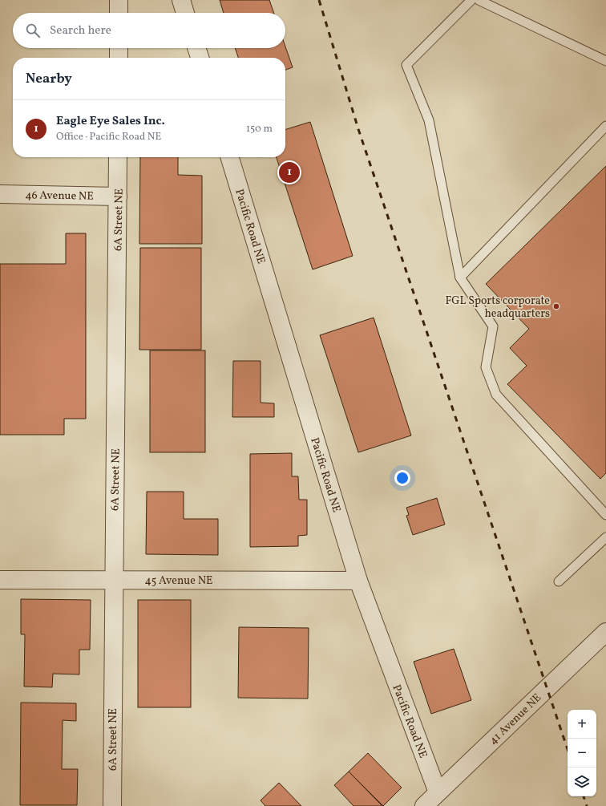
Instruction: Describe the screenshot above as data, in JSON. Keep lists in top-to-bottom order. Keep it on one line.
{"streets":{"street":["46 Avenue NE","6A Street NE","Pacific Road NE","45 Avenue NE","41 Avenue NE"]},"crossings":[["46 Avenue NE","6A Street NE"],["6A Street NE","45 Avenue NE"],["Pacific Road NE","45 Avenue NE"],["Pacific Road NE","41 Avenue NE"]],"places":["FGL Sports corporate headquarters"],"page":{"search":"Search here","heading":"Nearby","list":[{"mark":"1","name":"Eagle Eye Sales Inc.","note":"Office · Pacific Road NE","value":"150 m"}],"pins":"1","map_buttons":["+","−"]}}
